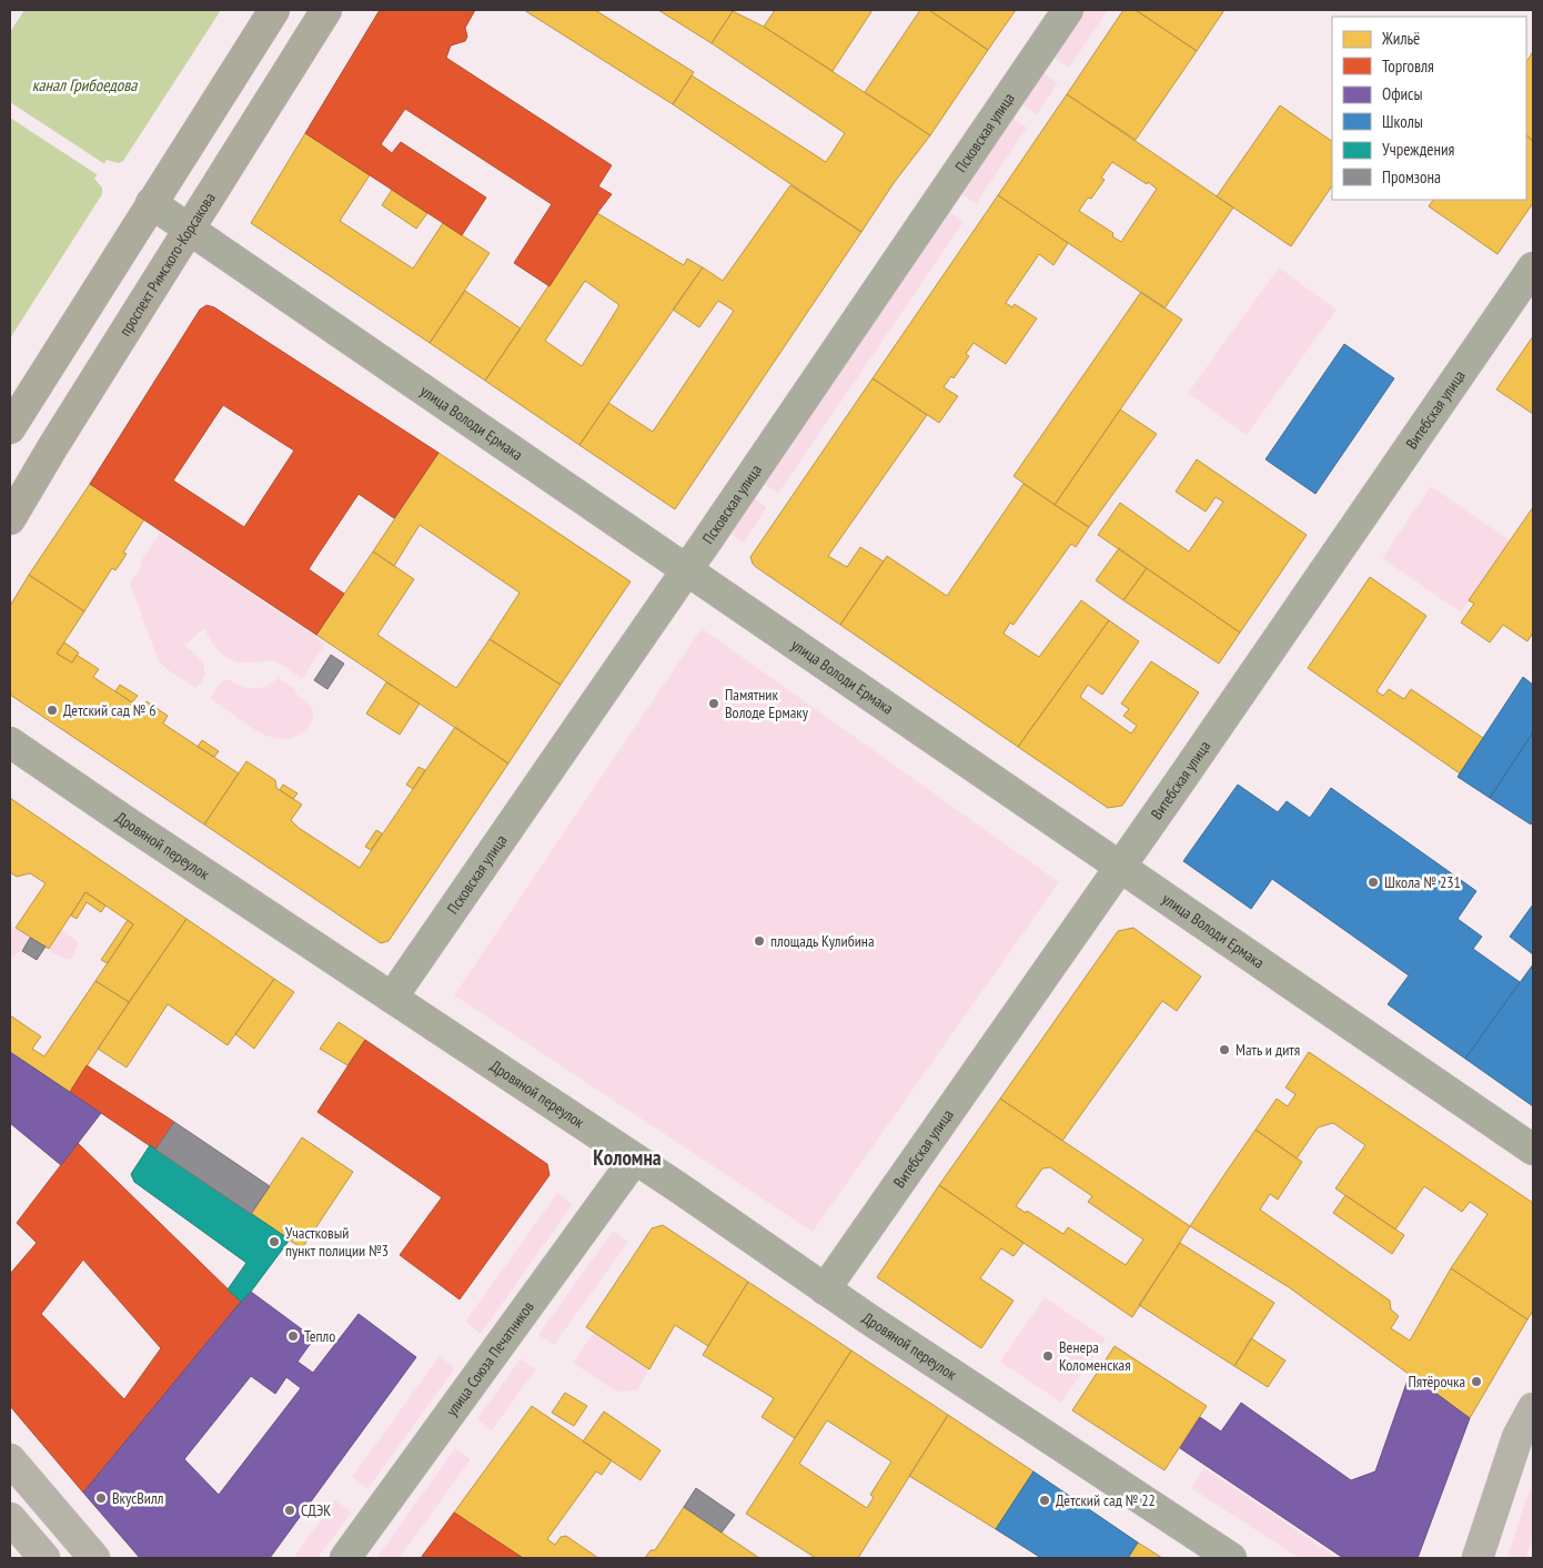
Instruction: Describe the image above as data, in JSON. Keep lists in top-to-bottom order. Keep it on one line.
{"streets":{"main road":["проспект Римского-Корсакова"],"street":["Псковская улица","Витебская улица","улица Володи Ермака","Дровяной переулок","улица Союза Печатников"]},"crossings":[["Псковская улица","улица Володи Ермака"],["Псковская улица","Дровяной переулок"],["проспект Римского-Корсакова","улица Володи Ермака"],["Витебская улица","улица Володи Ермака"],["Витебская улица","Дровяной переулок"],["Дровяной переулок","улица Союза Печатников"]],"districts":["Коломна"],"water":["канал Грибоедова"],"places":["Памятник Володе Ермаку","Детский сад № 6","Школа № 231","площадь Кулибина","Мать и дитя","Участковый пункт полиции №3","Тепло","Венера Коломенская","Пятёрочка","ВкусВилл","Детский сад № 22","СДЭК"],"legend":["Жильё","Торговля","Офисы","Школы","Учреждения","Промзона"]}
